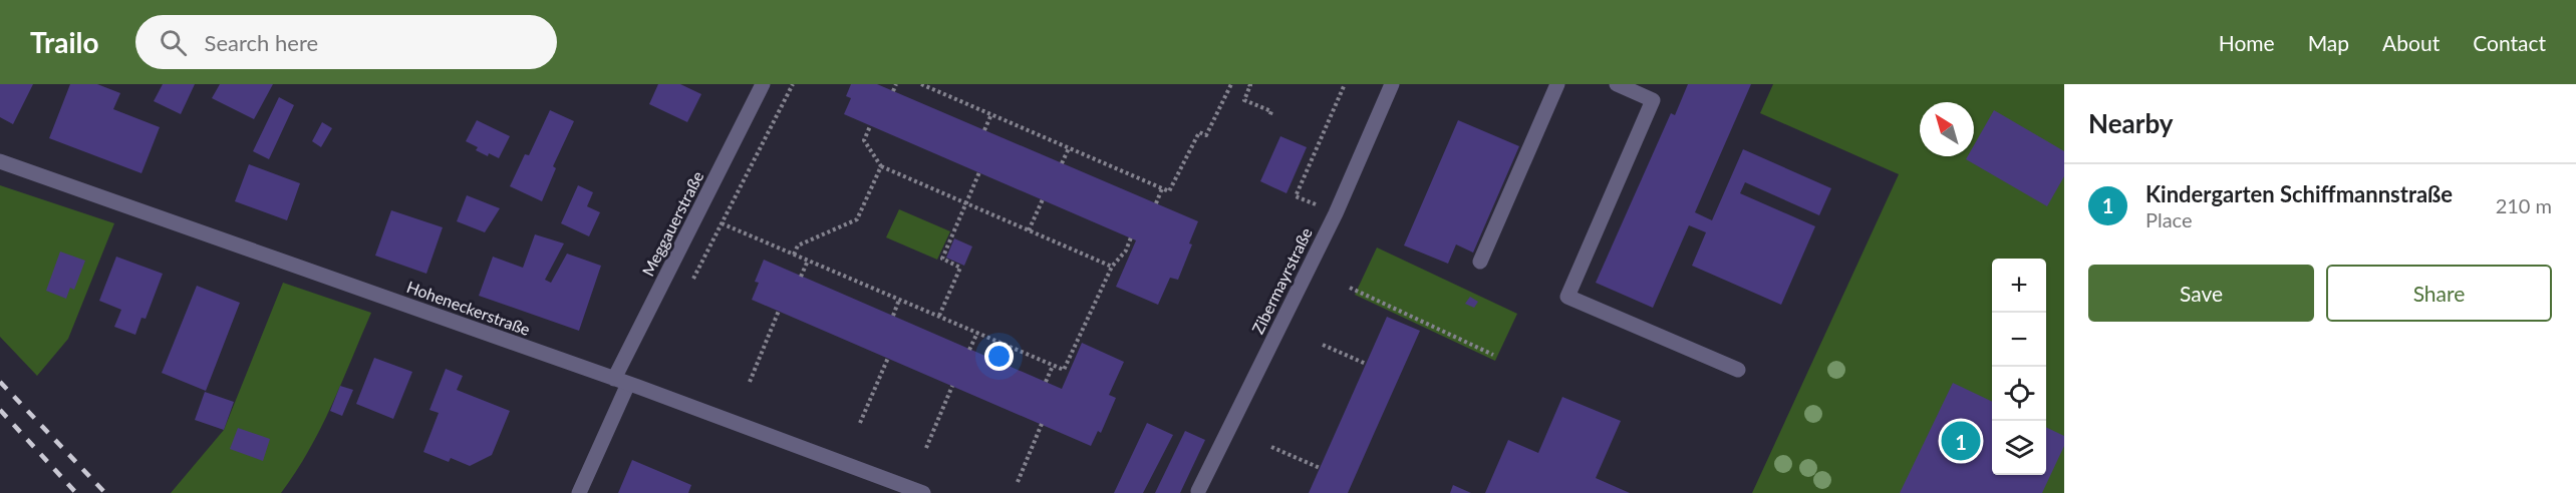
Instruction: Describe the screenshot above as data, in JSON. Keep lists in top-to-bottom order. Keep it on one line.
{"streets":{"street":["Meggauerstraße","Zibermayrstraße","Hoheneckerstraße"]},"crossings":[["Meggauerstraße","Hoheneckerstraße"]],"north":"top left","page":{"header":"Trailo","search":"Search here","nav":["Home","Map","About","Contact"],"heading":"Nearby","list":[{"mark":"1","name":"Kindergarten Schiffmannstraße","note":"Place","value":"210 m"}],"buttons":["Save","Share"],"map_buttons":["+","−"],"pins":"1"}}
